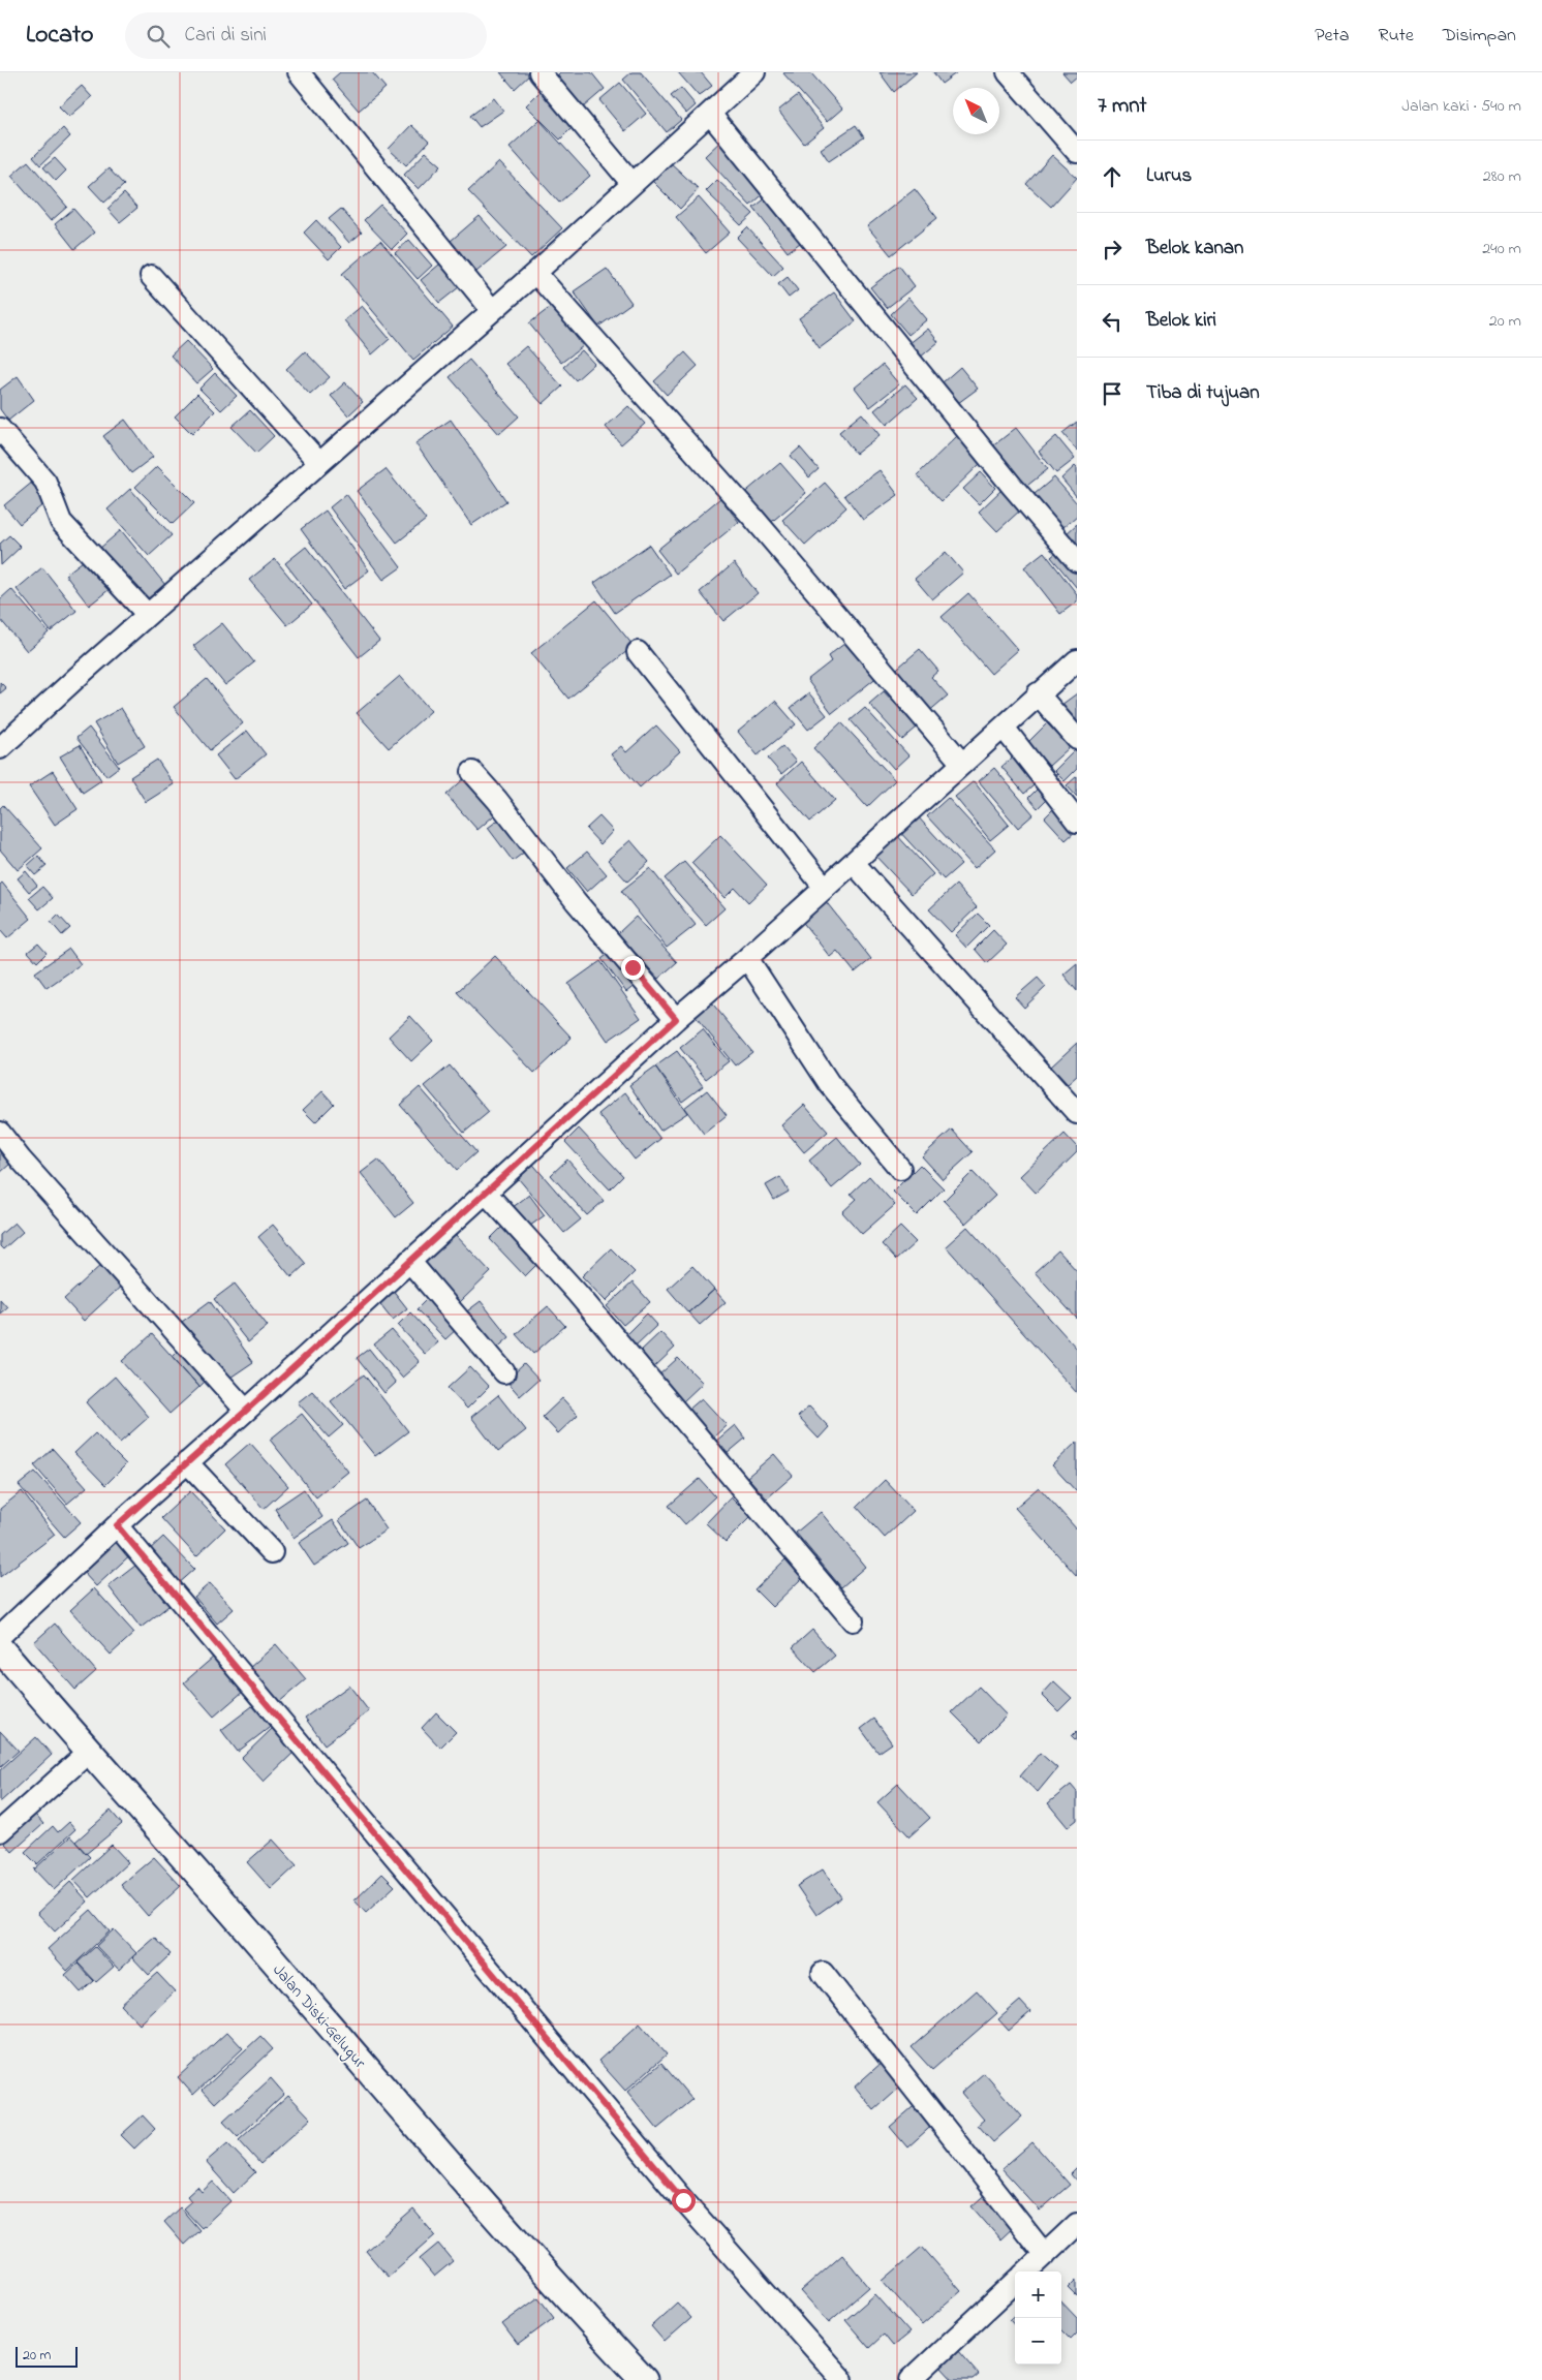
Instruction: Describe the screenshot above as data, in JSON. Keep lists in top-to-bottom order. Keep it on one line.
{"streets":{"main road":["Jalan Diski–Gelugur"]},"scale_bar":"20 m","north":"top left","page":{"header":"Locato","search":"Cari di sini","nav":["Peta","Rute","Disimpan"],"heading":["7 mnt","Jalan kaki · 540 m"],"list":[["Lurus","280 m"],["Belok kanan","240 m"],["Belok kiri","20 m"],"Tiba di tujuan"],"map_buttons":["+","−"],"scale":"20 m"}}
